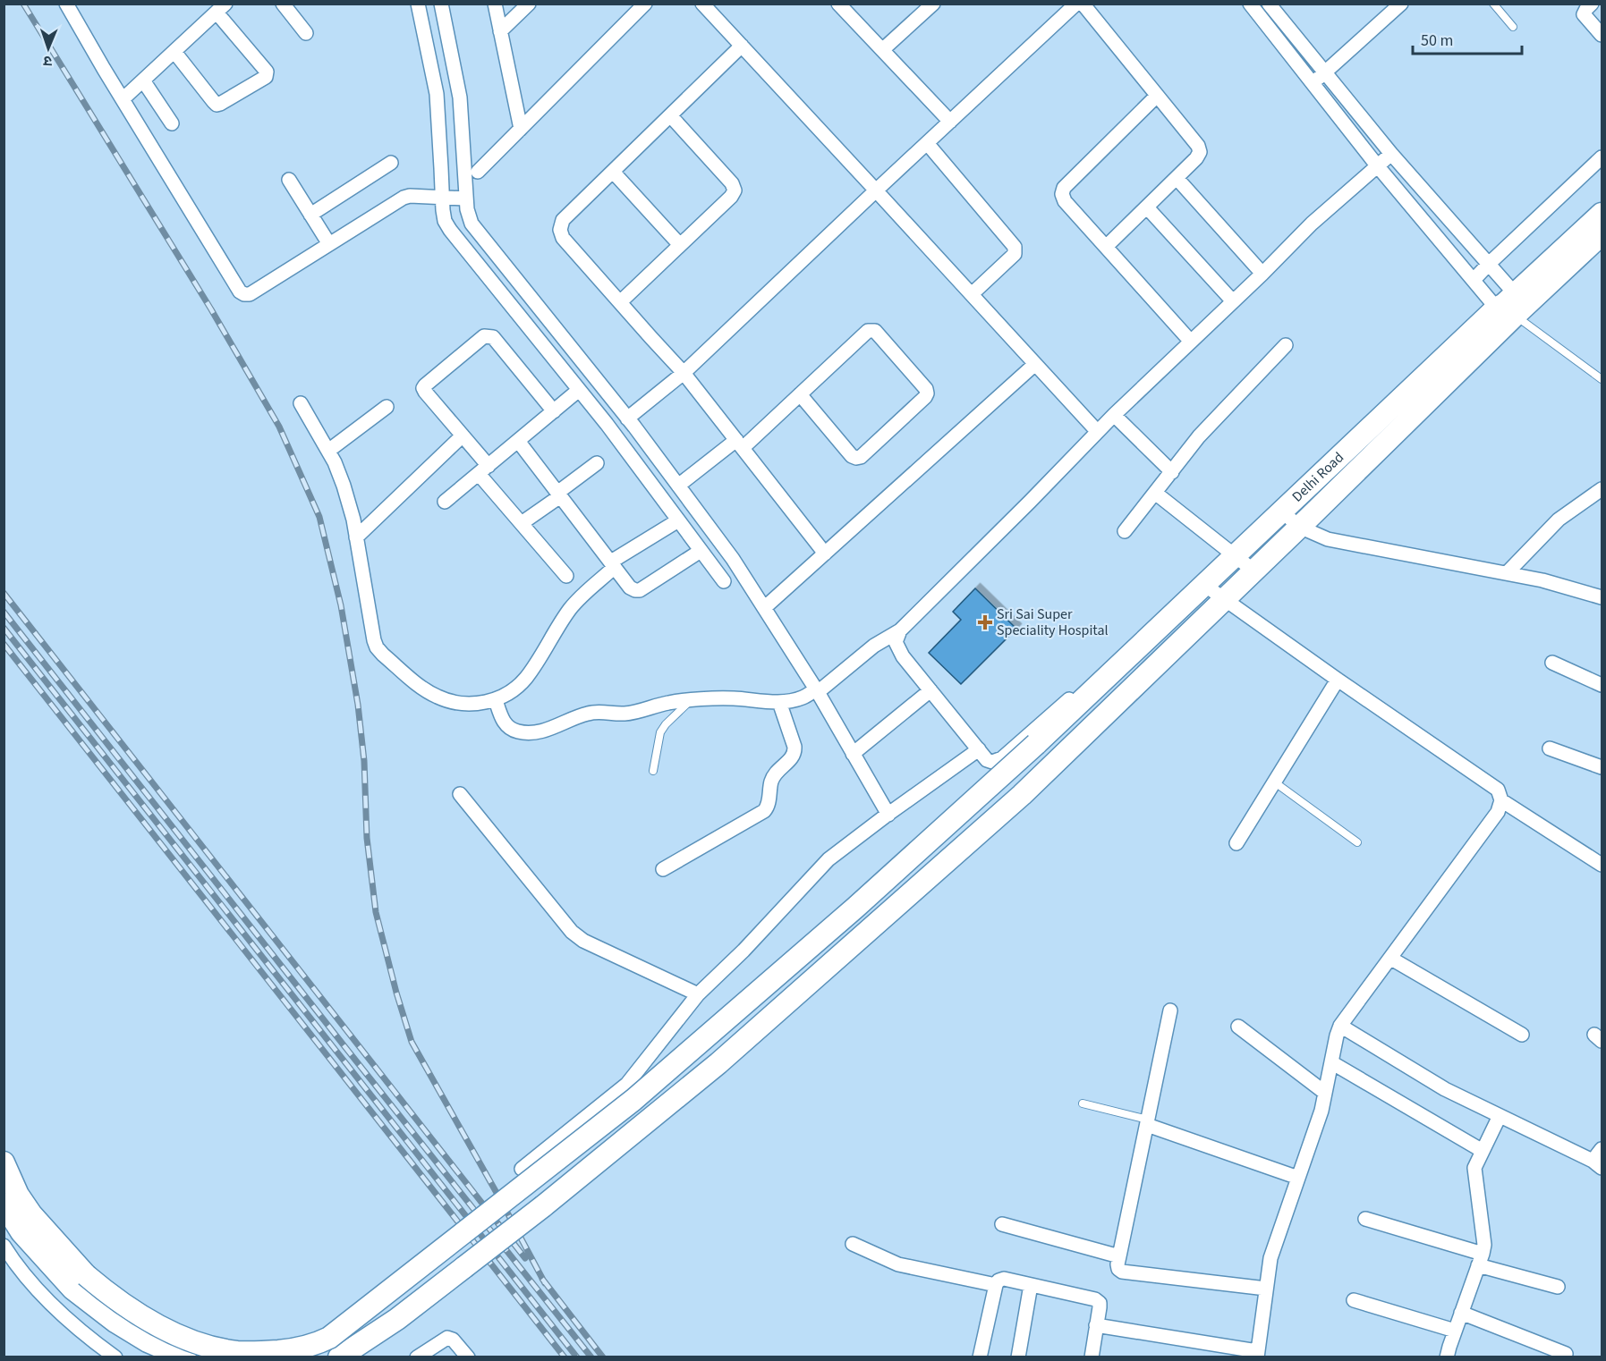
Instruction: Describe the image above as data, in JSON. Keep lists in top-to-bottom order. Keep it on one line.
{"streets":{"main road":["Delhi Road"]},"places":{"health":["Sri Sai Super Speciality Hospital"]},"scale_bar":"50 m","north":"bottom"}
